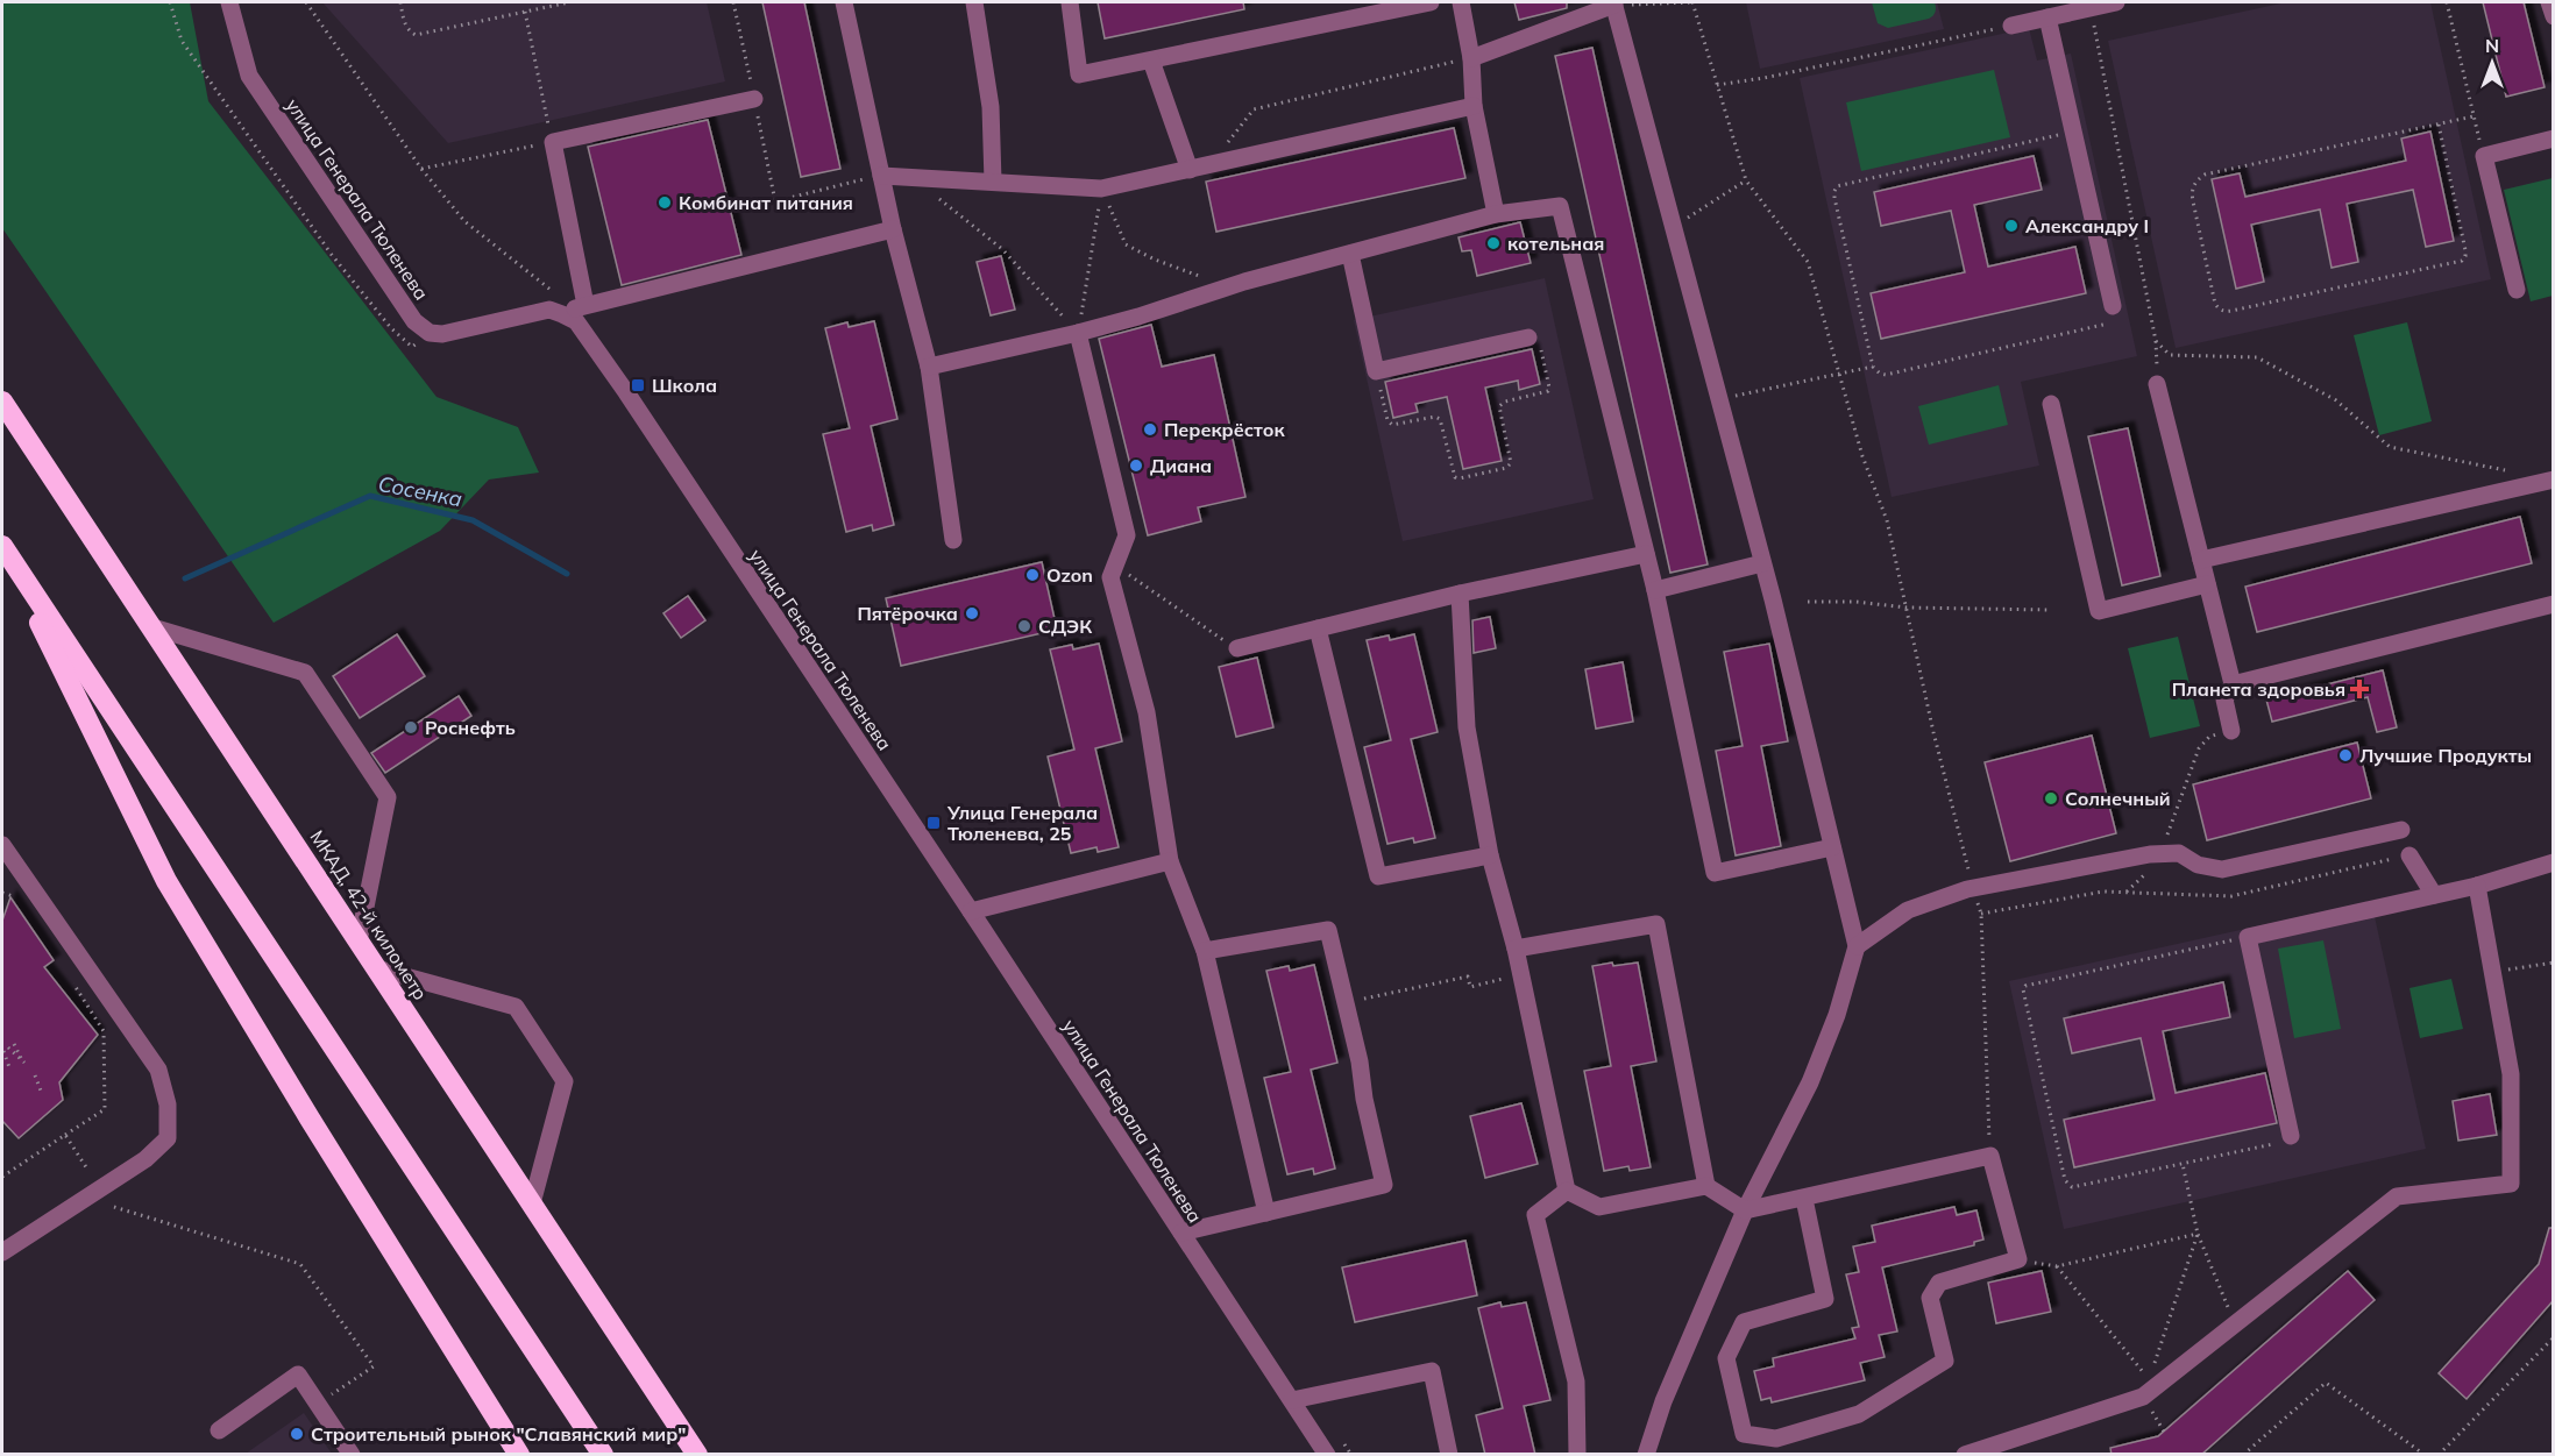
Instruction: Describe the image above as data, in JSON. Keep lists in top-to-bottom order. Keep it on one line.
{"streets":{"highway":["МКАД, 42-й километр"],"street":["улица Генерала Тюленева"]},"water":["Сосенка"],"places":{"other":["Комбинат питания","Александру I","котельная","Перекрёсток","Диана","Ozon","Пятёрочка","СДЭК","Роснефть","Лучшие Продукты","Солнечный","Строительный рынок \"Славянский мир\""],"transit":["Школа","Улица Генерала Тюленева, 25"],"health":["Планета здоровья"]},"north":"top"}
